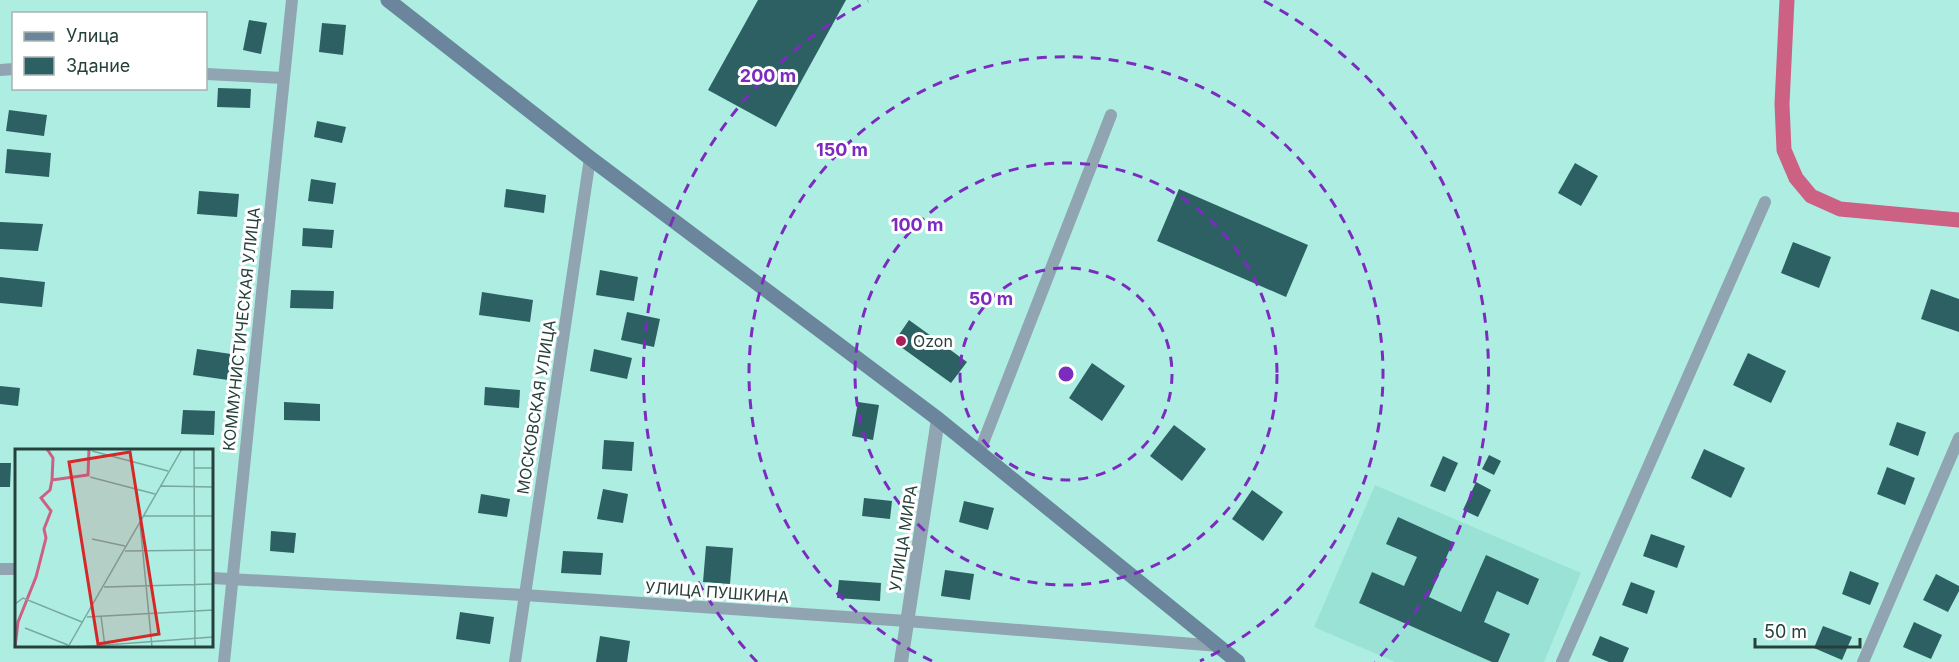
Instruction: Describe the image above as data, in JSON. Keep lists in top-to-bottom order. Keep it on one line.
{"streets":{"street":["КОММУНИСТИЧЕСКАЯ УЛИЦА","МОСКОВСКАЯ УЛИЦА","УЛИЦА МИРА","УЛИЦА ПУШКИНА"]},"crossings":[["КОММУНИСТИЧЕСКАЯ УЛИЦА","УЛИЦА ПУШКИНА"],["МОСКОВСКАЯ УЛИЦА","УЛИЦА ПУШКИНА"],["УЛИЦА МИРА","УЛИЦА ПУШКИНА"]],"places":["Ozon"],"legend":["Улица","Здание"],"scale_bar":"50 m","rings":["200 m","150 m","100 m","50 m"]}
